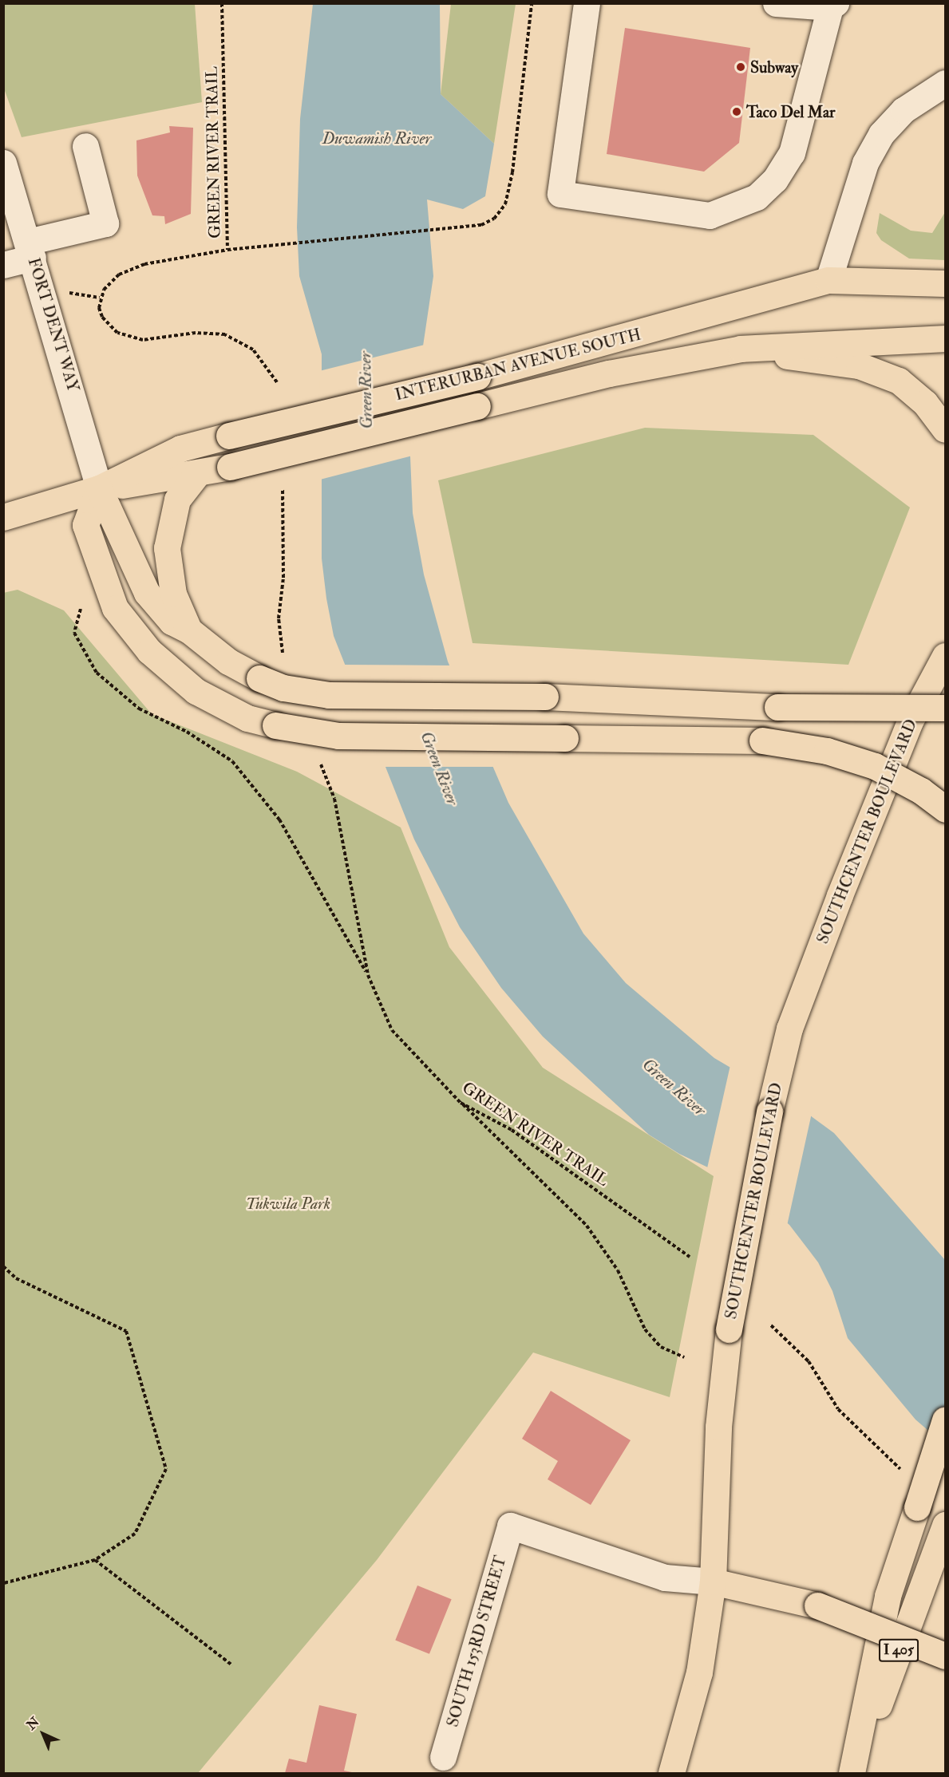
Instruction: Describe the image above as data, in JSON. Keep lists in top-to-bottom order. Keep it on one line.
{"streets":{"main road":["INTERURBAN AVENUE SOUTH","SOUTHCENTER BOULEVARD","I 405"],"street":["FORT DENT WAY","SOUTH 153RD STREET"],"path":["GREEN RIVER TRAIL"]},"crossings":[["FORT DENT WAY","INTERURBAN AVENUE SOUTH"],["SOUTHCENTER BOULEVARD","SOUTH 153RD STREET"]],"water":["Duwamish River","Green River"],"parks":["Tukwila Park"],"places":["Subway","Taco Del Mar"],"north":"top left"}
